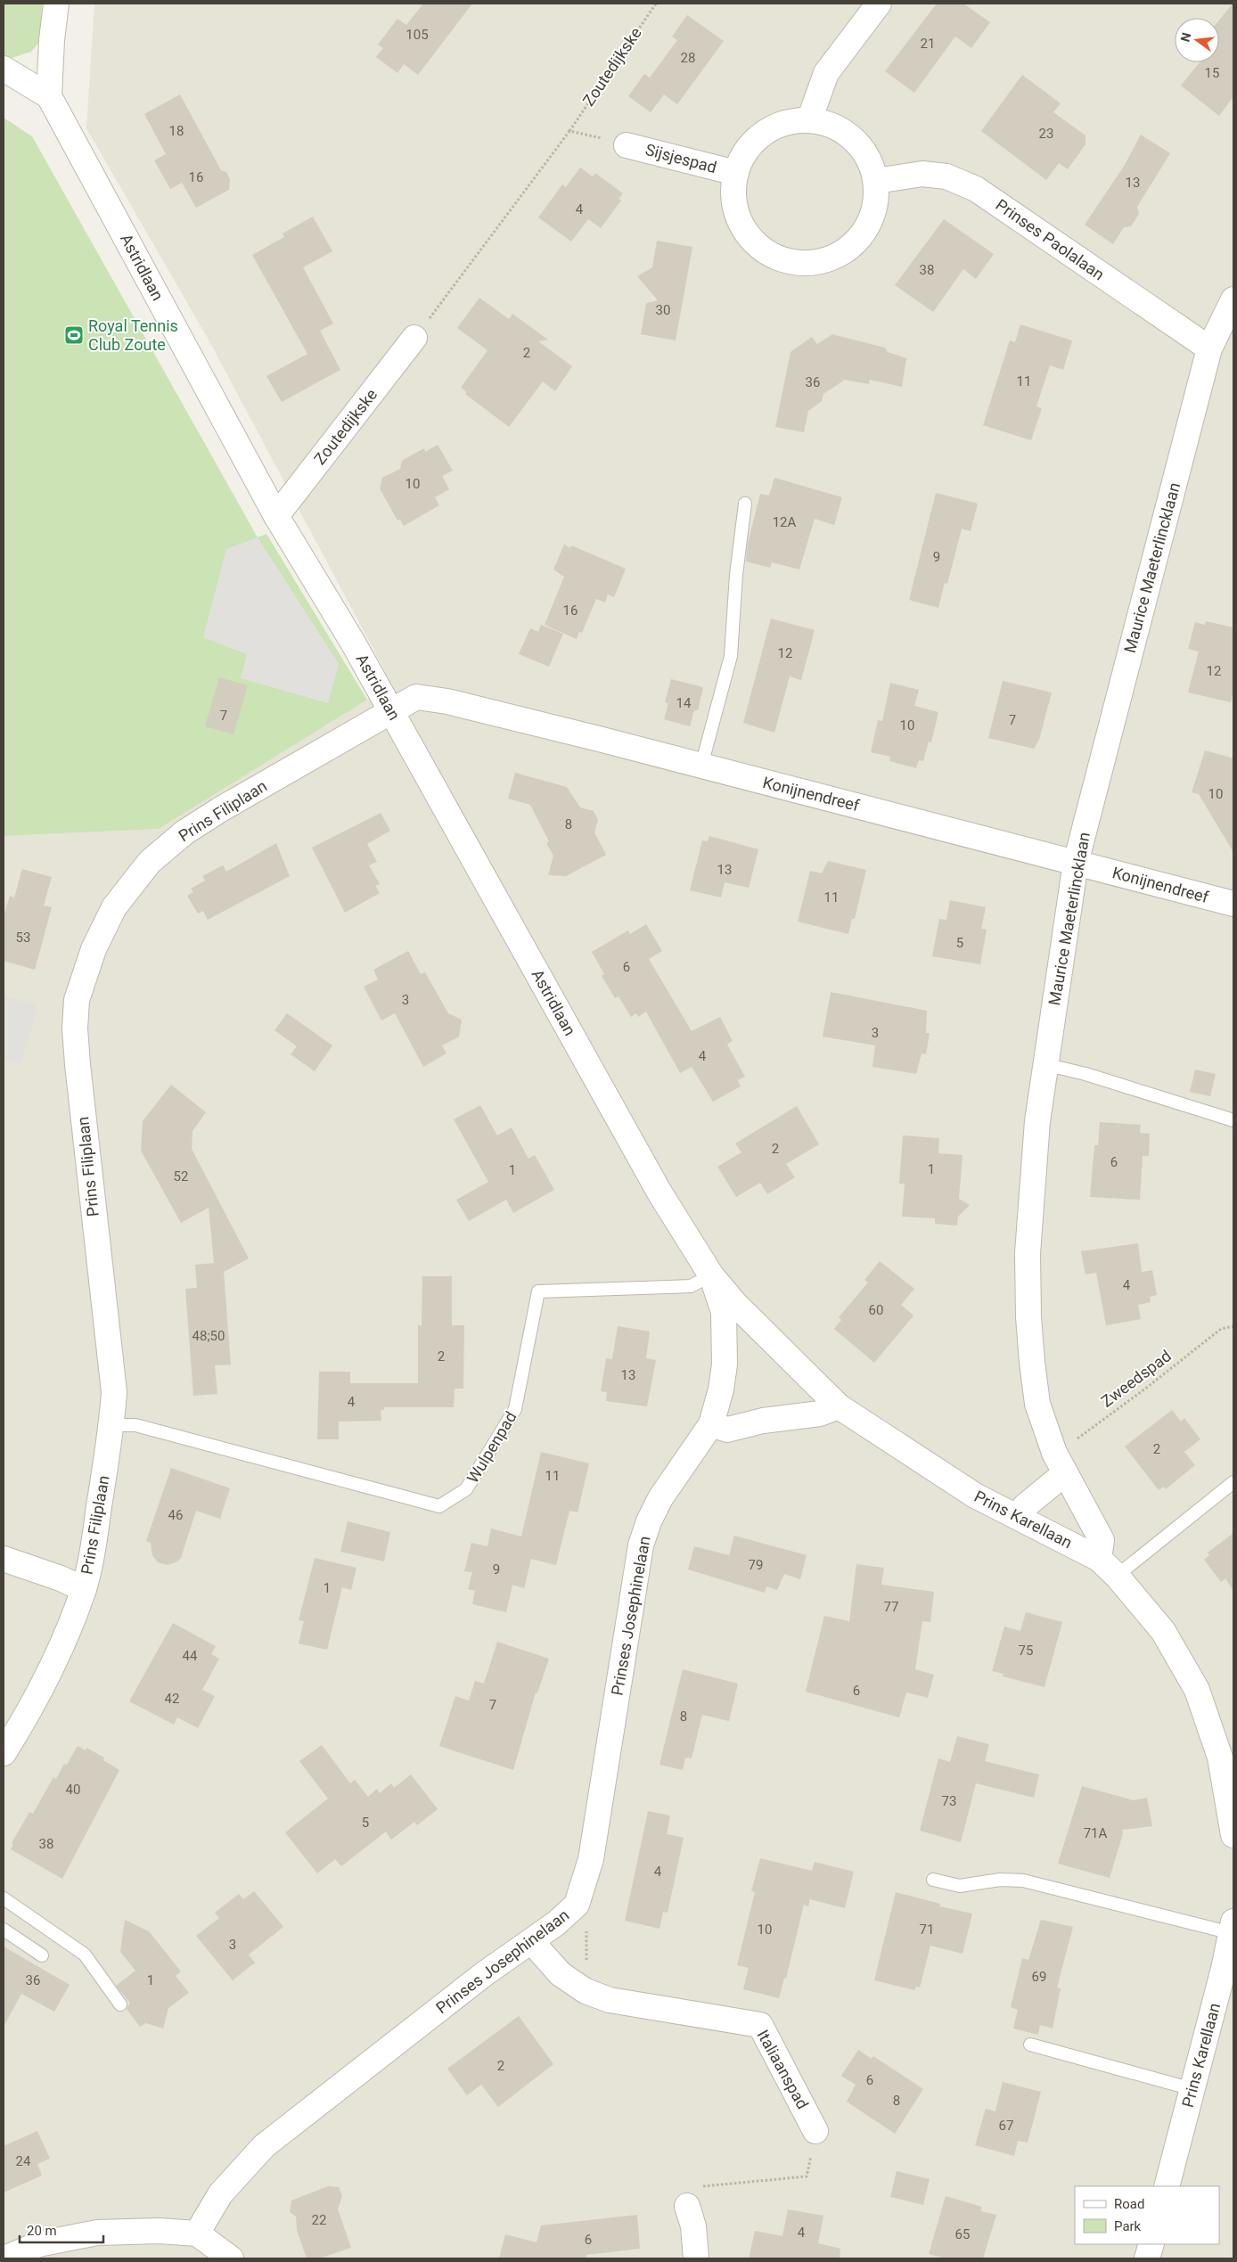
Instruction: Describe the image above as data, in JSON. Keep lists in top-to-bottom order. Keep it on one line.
{"streets":{"street":["Zoutedijkske","Sijsjespad","Prinses Paolalaan","Astridlaan","Maurice Maeterlincklaan","Konijnendreef","Prins Filiplaan","Prins Karellaan","Prinses Josephinelaan","Italiaanspad"],"lane":["Wulpenpad"],"path":["Zweedspad"]},"crossings":[["Zoutedijkske","Astridlaan"],["Sijsjespad","Prinses Paolalaan"],["Prinses Paolalaan","Maurice Maeterlincklaan"],["Astridlaan","Konijnendreef"],["Astridlaan","Prins Filiplaan"],["Astridlaan","Wulpenpad"],["Astridlaan","Prins Karellaan"],["Astridlaan","Prinses Josephinelaan"],["Maurice Maeterlincklaan","Konijnendreef"],["Maurice Maeterlincklaan","Zweedspad"],["Maurice Maeterlincklaan","Prins Karellaan"],["Konijnendreef","Prins Filiplaan"],["Prins Filiplaan","Wulpenpad"],["Wulpenpad","Prins Karellaan"],["Wulpenpad","Prinses Josephinelaan"],["Prins Karellaan","Prinses Josephinelaan"],["Prinses Josephinelaan","Italiaanspad"]],"places":{"sports":["Royal Tennis Club Zoute"]},"house_numbers":["105","21","28","15","18","23","16","13","4","38","30","2","11","36","10","12A","9","16","12","12","14","7","7","10","10","8","13","11","53","5","6","3","3","4","2","6","1","1","52","4","60","48;50","2","13","4","2","11","46","79","9","1","77","75","44","6","42","7","8","40","73","5","71A","38","4","10","71","3","69","36","1","2","6","8","67","24","22","4","65","6"],"legend":["Road","Park"],"scale_bar":"20 m","north":"left"}
